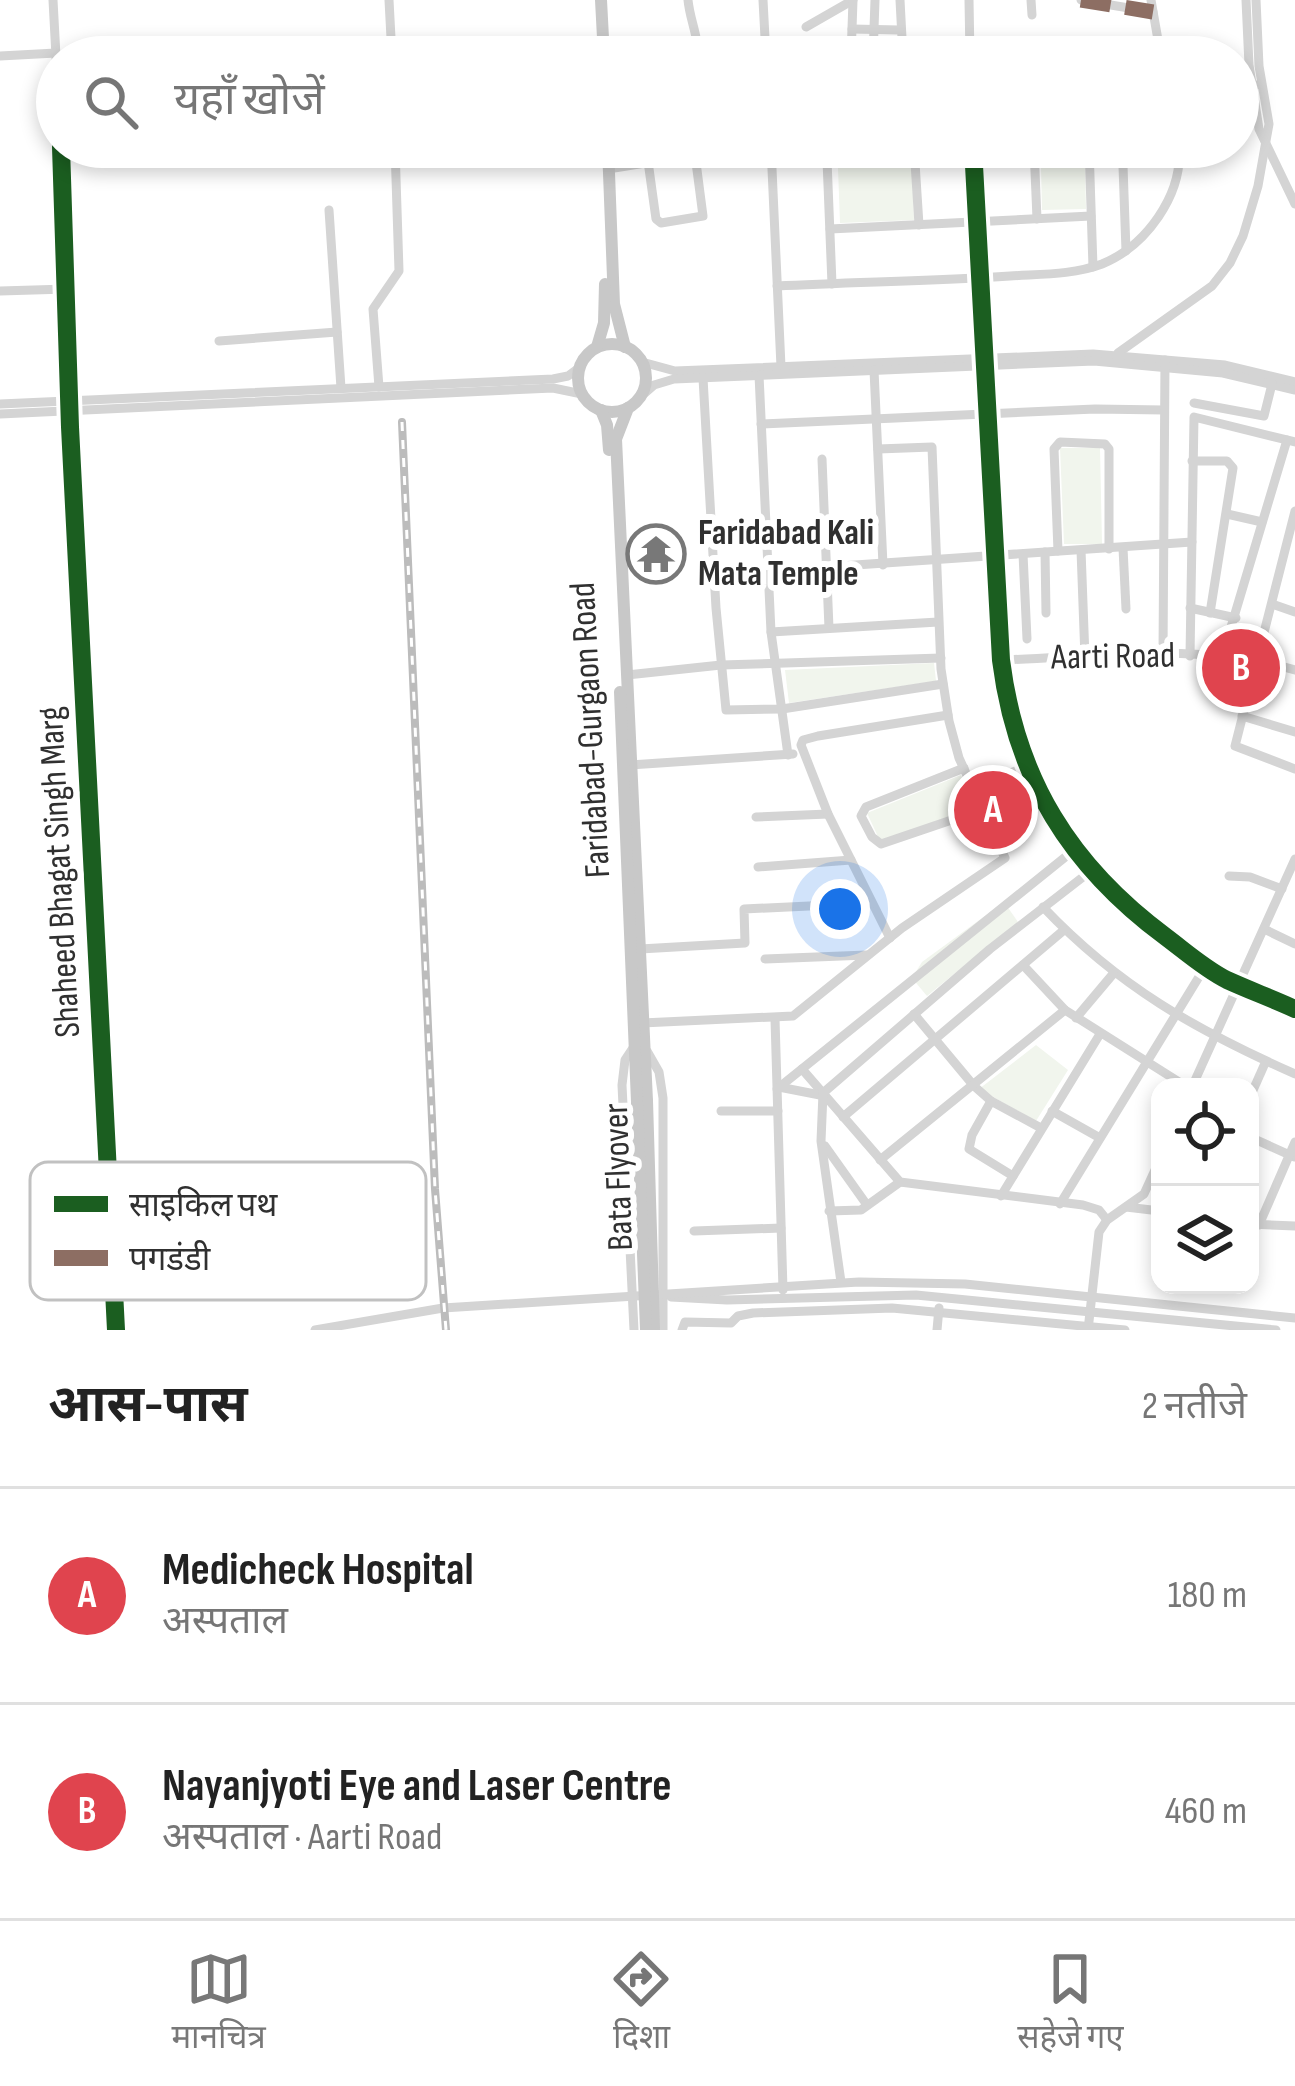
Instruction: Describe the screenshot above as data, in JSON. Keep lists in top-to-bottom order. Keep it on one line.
{"streets":{"main road":["Faridabad-Gurgaon Road","Bata Flyover"],"street":["Aarti Road","Shaheed Bhagat Singh Marg"]},"crossings":[["Faridabad-Gurgaon Road","Bata Flyover"]],"places":{"temple":["Faridabad Kali Mata Temple"]},"legend":["साइकिल पथ","पगडंडी"],"page":{"search":"यहाँ खोजें","pins":["B","A"],"heading":["आस-पास","2 नतीजे"],"list":[{"mark":"A","name":"Medicheck Hospital","note":"अस्पताल","value":"180 m"},{"mark":"B","name":"Nayanjyoti Eye and Laser Centre","note":"अस्पताल · Aarti Road","value":"460 m"}],"nav":["मानचित्र","दिशा","सहेजे गए"]}}
